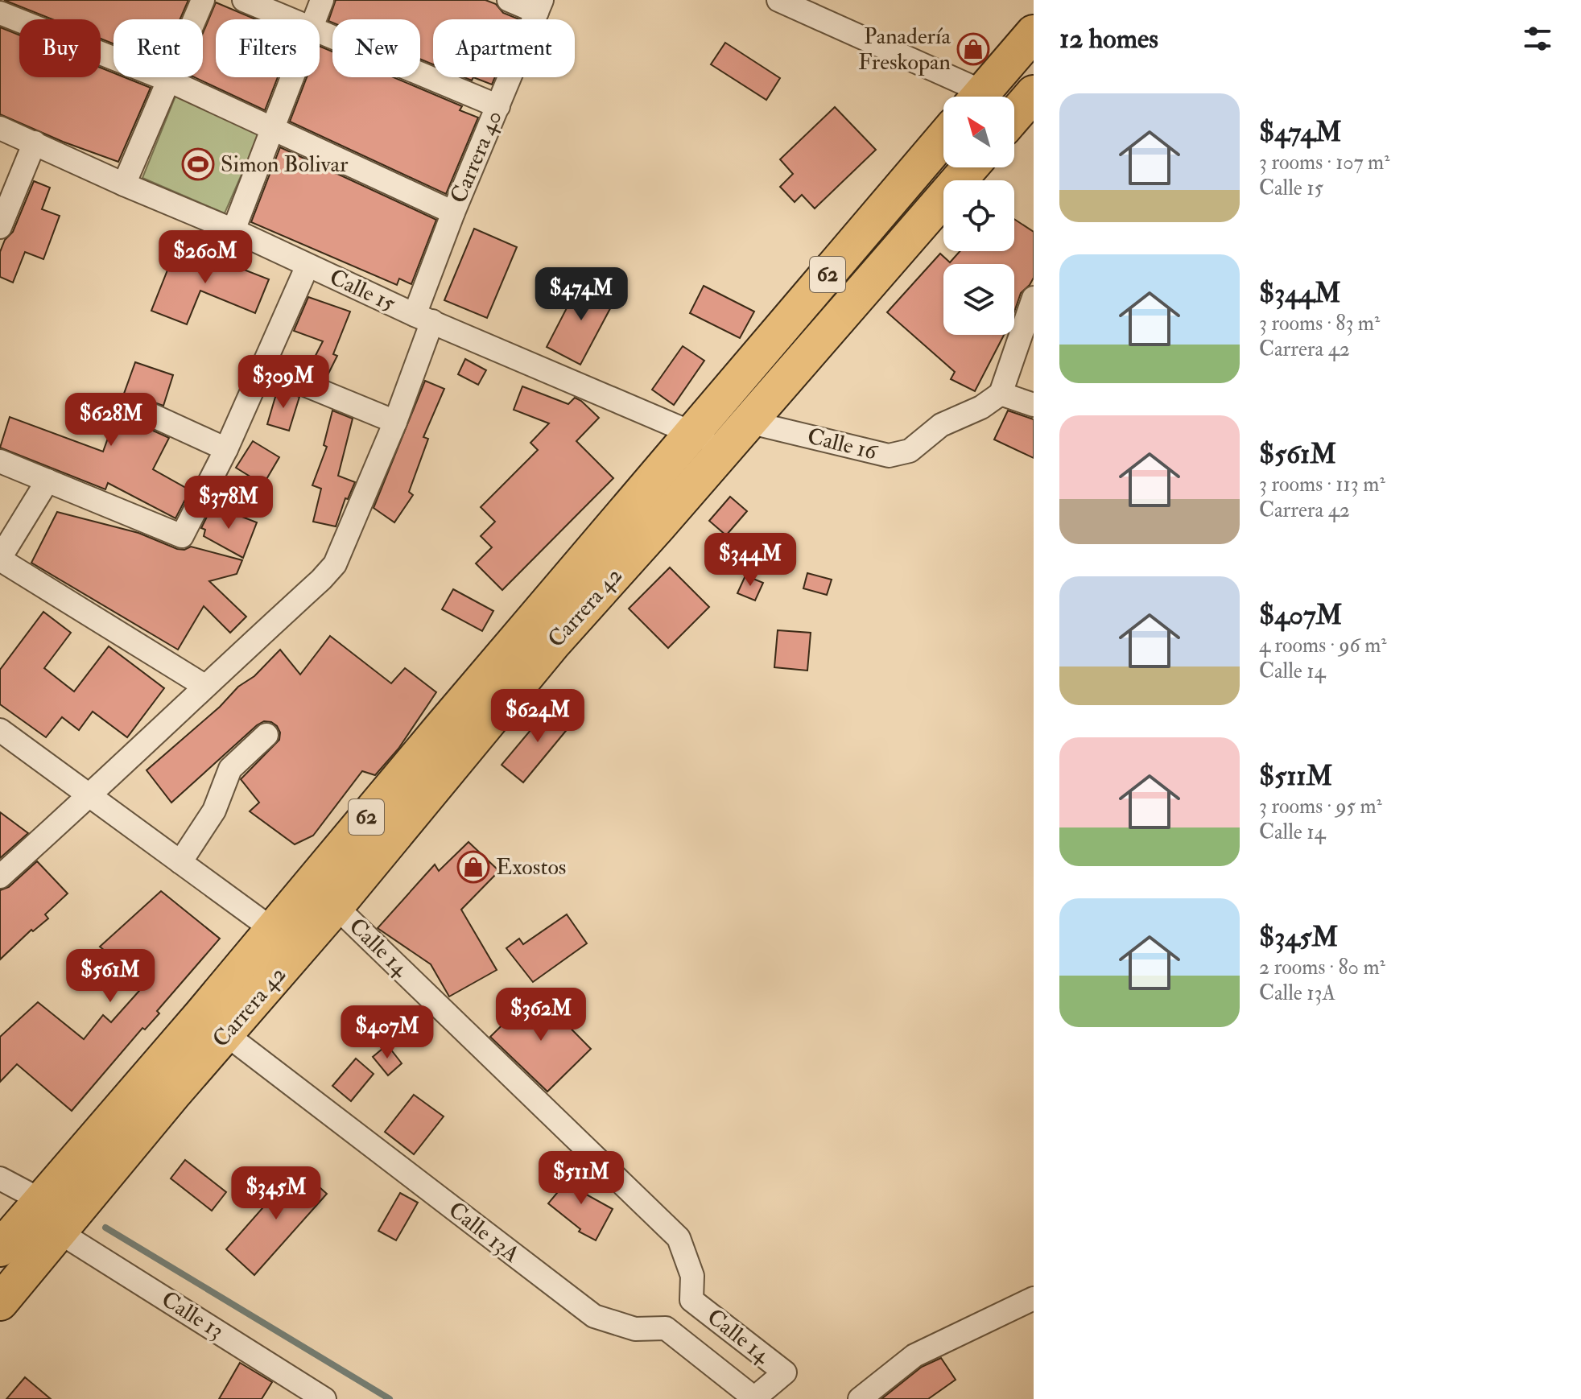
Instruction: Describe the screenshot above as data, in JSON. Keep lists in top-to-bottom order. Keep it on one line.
{"streets":{"highway":["62","Carrera 42"],"street":["Carrera 40","Calle 15","Calle 16","Calle 14","Calle 13A","Calle 13"]},"crossings":[["Carrera 40","Calle 15"],["Calle 15","Calle 16"],["Calle 15","Carrera 42"],["Calle 16","Carrera 42"],["Carrera 42","Calle 14"],["Carrera 42","Calle 13A"],["Carrera 42","Calle 13"]],"places":{"shop":["Panadería Freskopan","Exostos"],"sports":["Simon Bolivar"]},"north":"top left","page":{"heading":"12 homes","chip":["Buy","Rent","Filters","New","Apartment"],"list":[{"name":"$474M","note":"3 rooms · 107 m² · Calle 15"},{"name":"$344M","note":"3 rooms · 83 m² · Carrera 42"},{"name":"$561M","note":"3 rooms · 113 m² · Carrera 42"},{"name":"$407M","note":"4 rooms · 96 m² · Calle 14"},{"name":"$511M","note":"3 rooms · 95 m² · Calle 14"},{"name":"$345M","note":"2 rooms · 80 m² · Calle 13A"}],"price":["$260M","$474M","$309M","$628M","$378M","$344M","$624M","$561M","$362M","$407M","$511M","$345M"]}}
